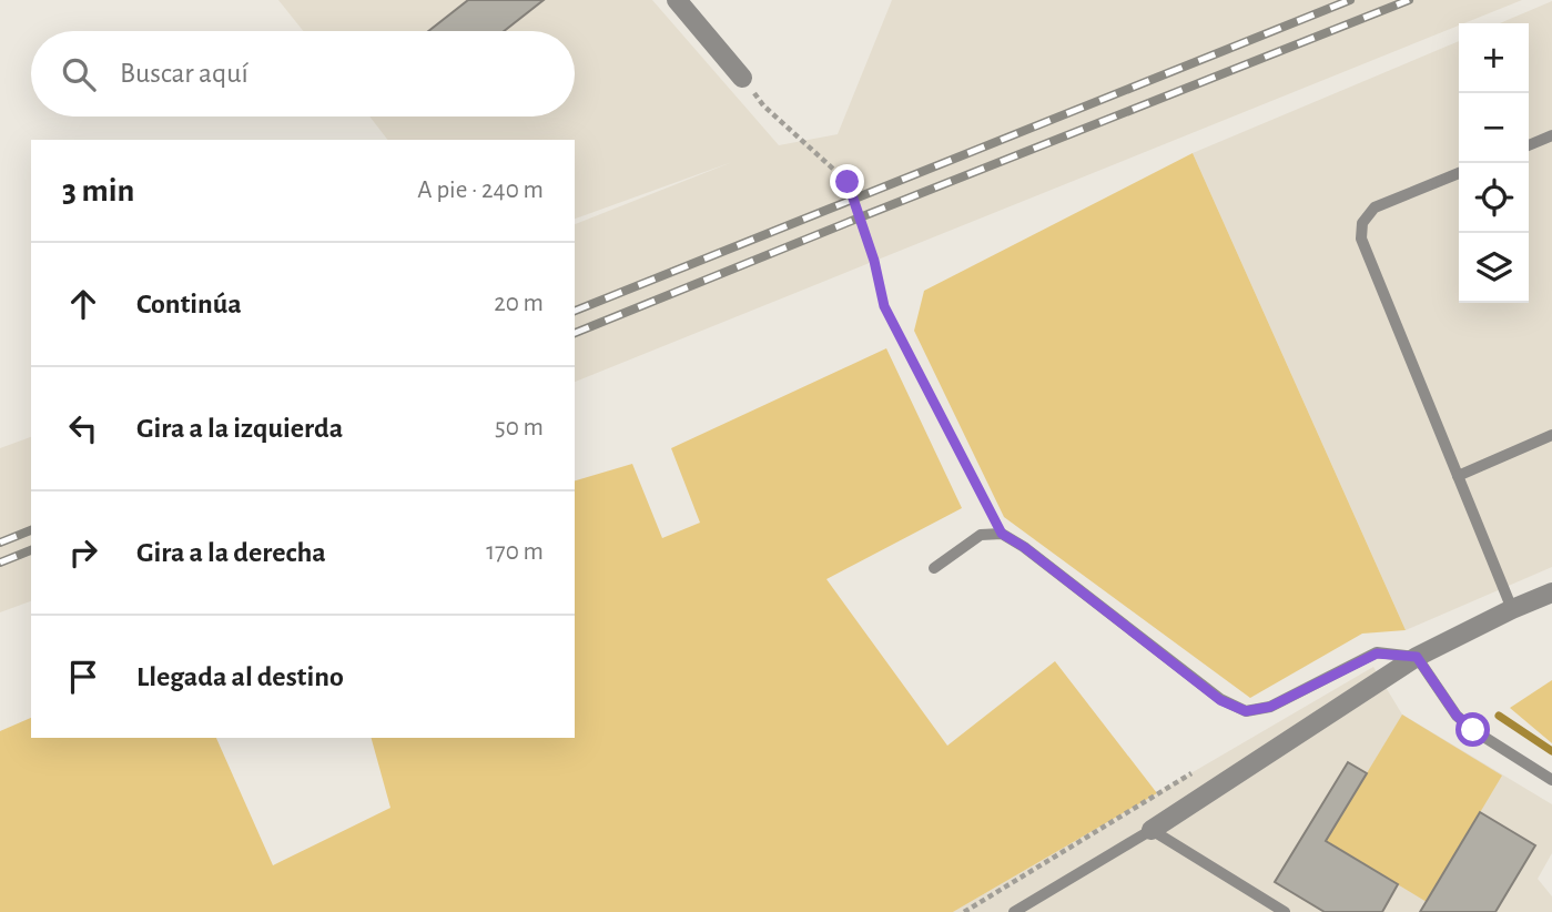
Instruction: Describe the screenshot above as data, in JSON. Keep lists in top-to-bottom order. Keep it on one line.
{"page":{"map_buttons":["+","−"],"search":"Buscar aquí","heading":["3 min","A pie · 240 m"],"list":[["Continúa","20 m"],["Gira a la izquierda","50 m"],["Gira a la derecha","170 m"],"Llegada al destino"]}}
